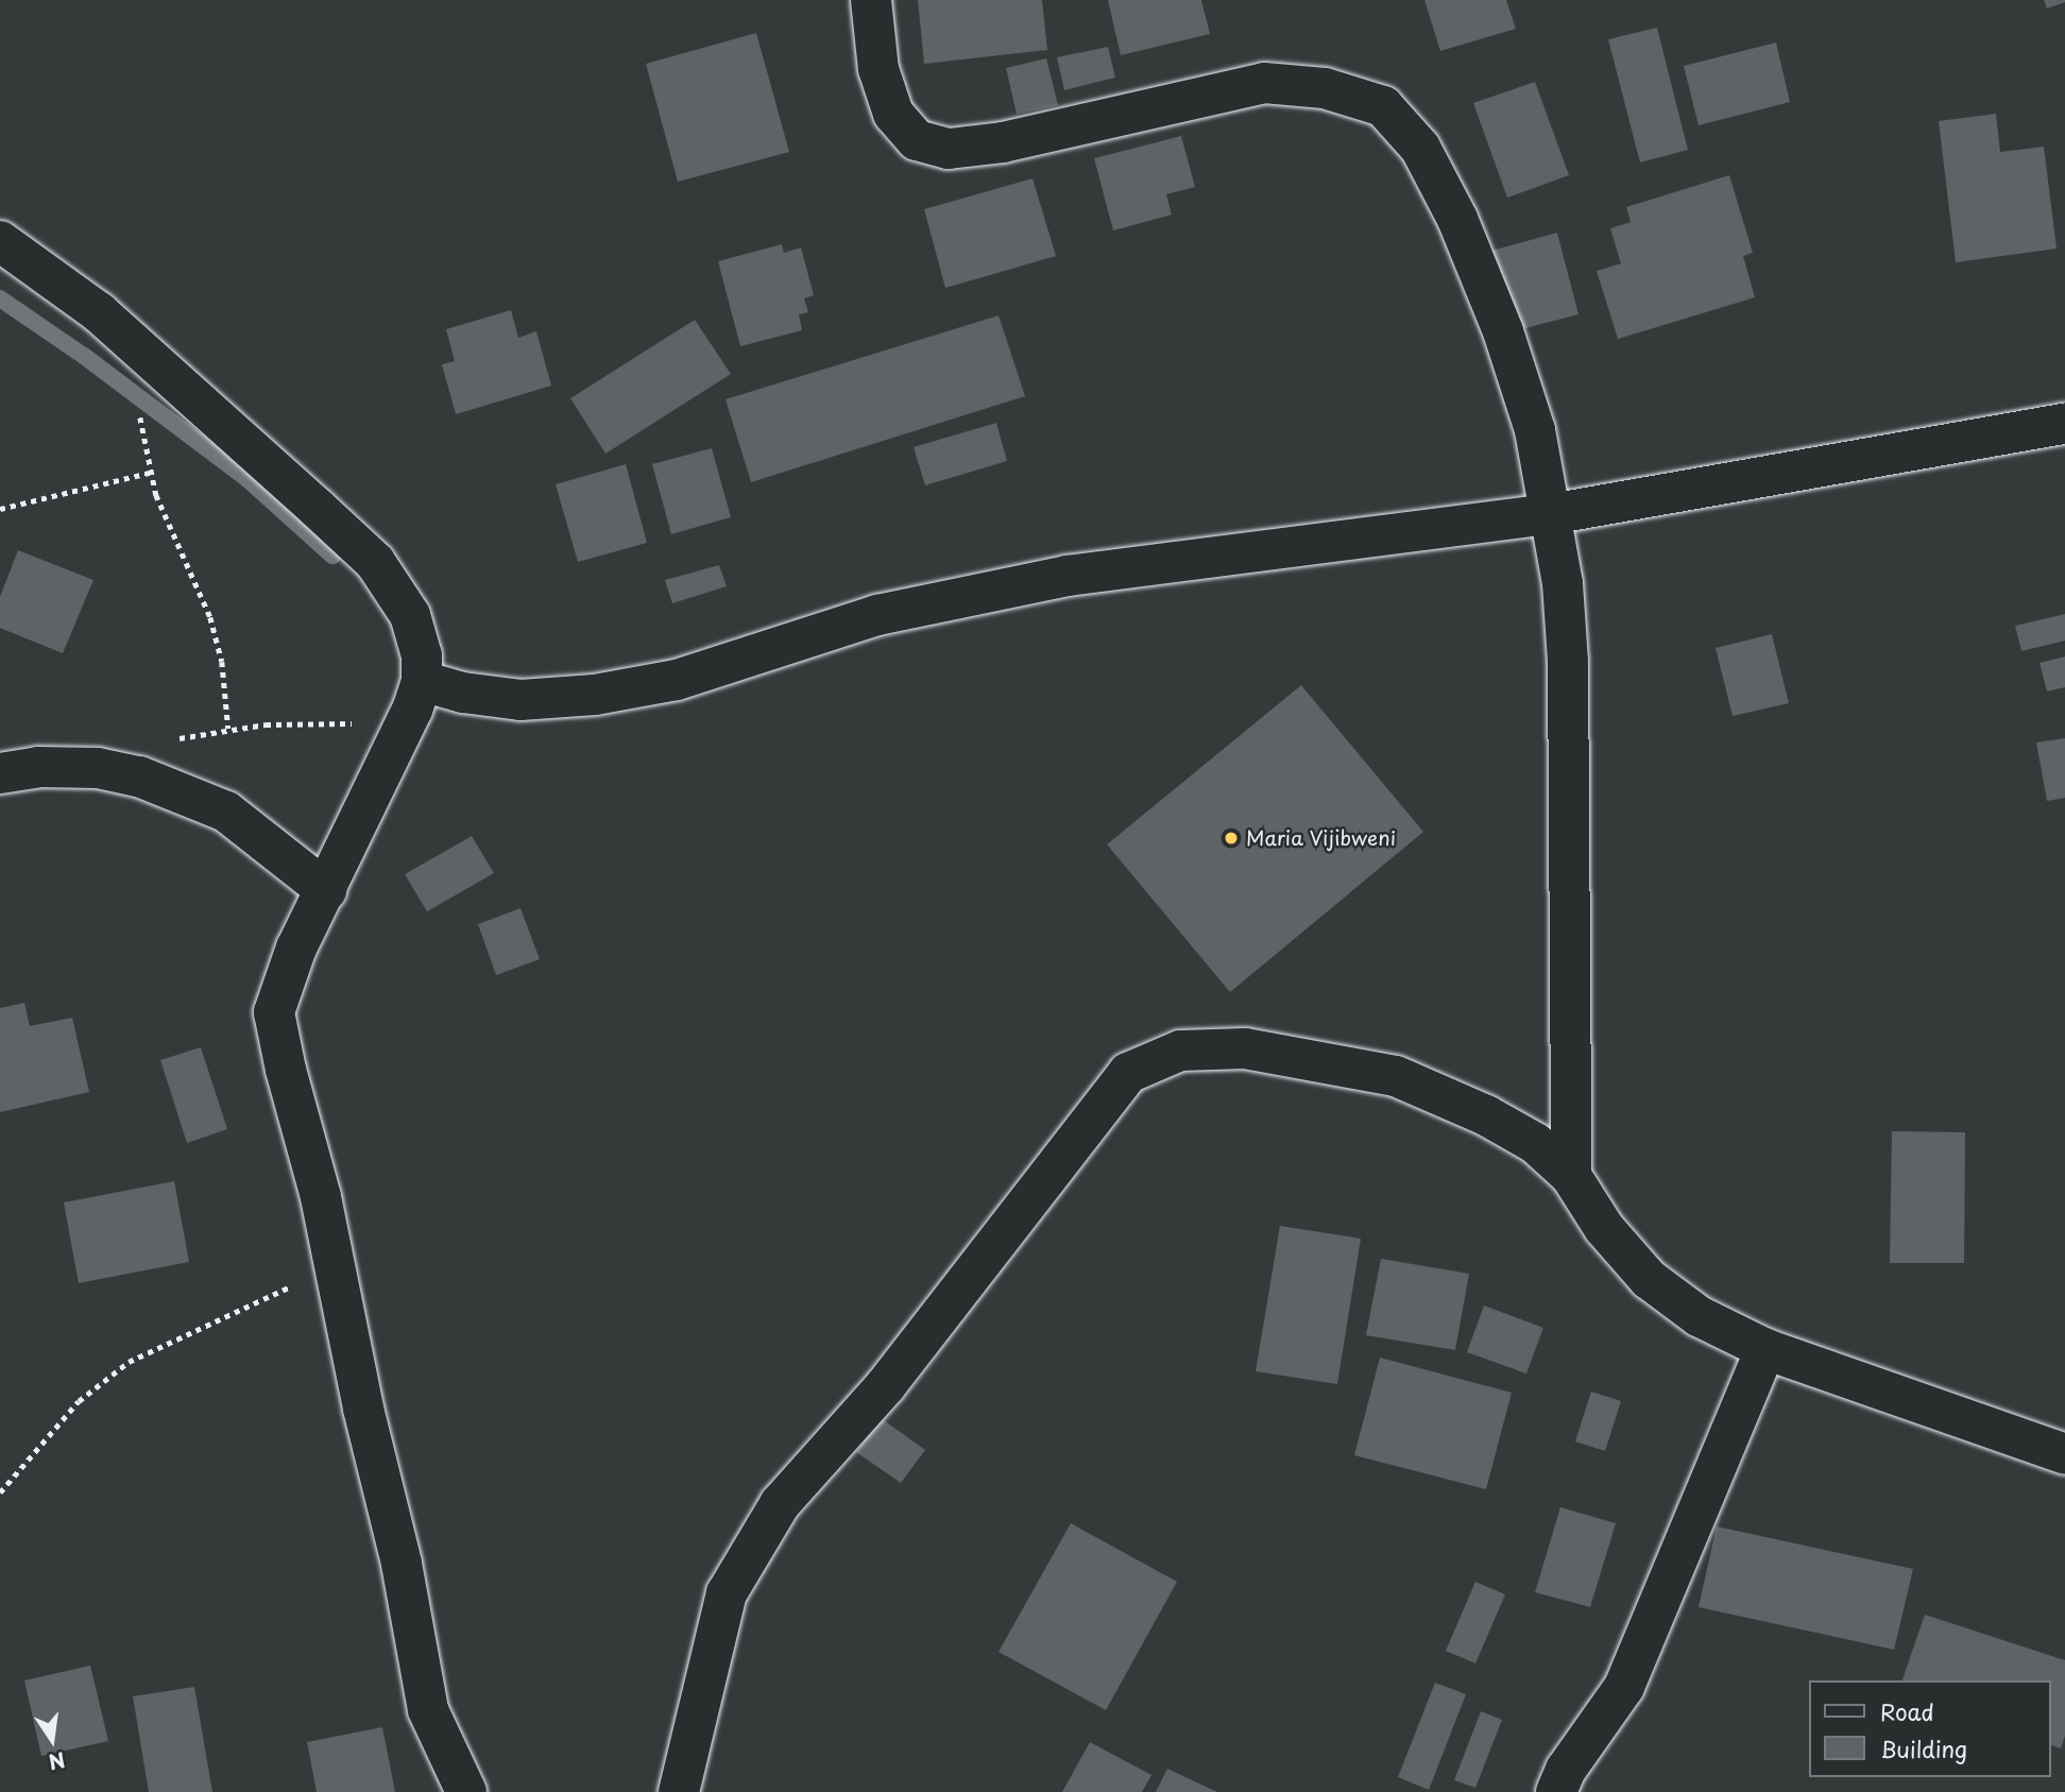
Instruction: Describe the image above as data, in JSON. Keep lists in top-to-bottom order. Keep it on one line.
{"places":["Maria Vijibweni"],"legend":["Road","Building"],"north":"bottom"}
